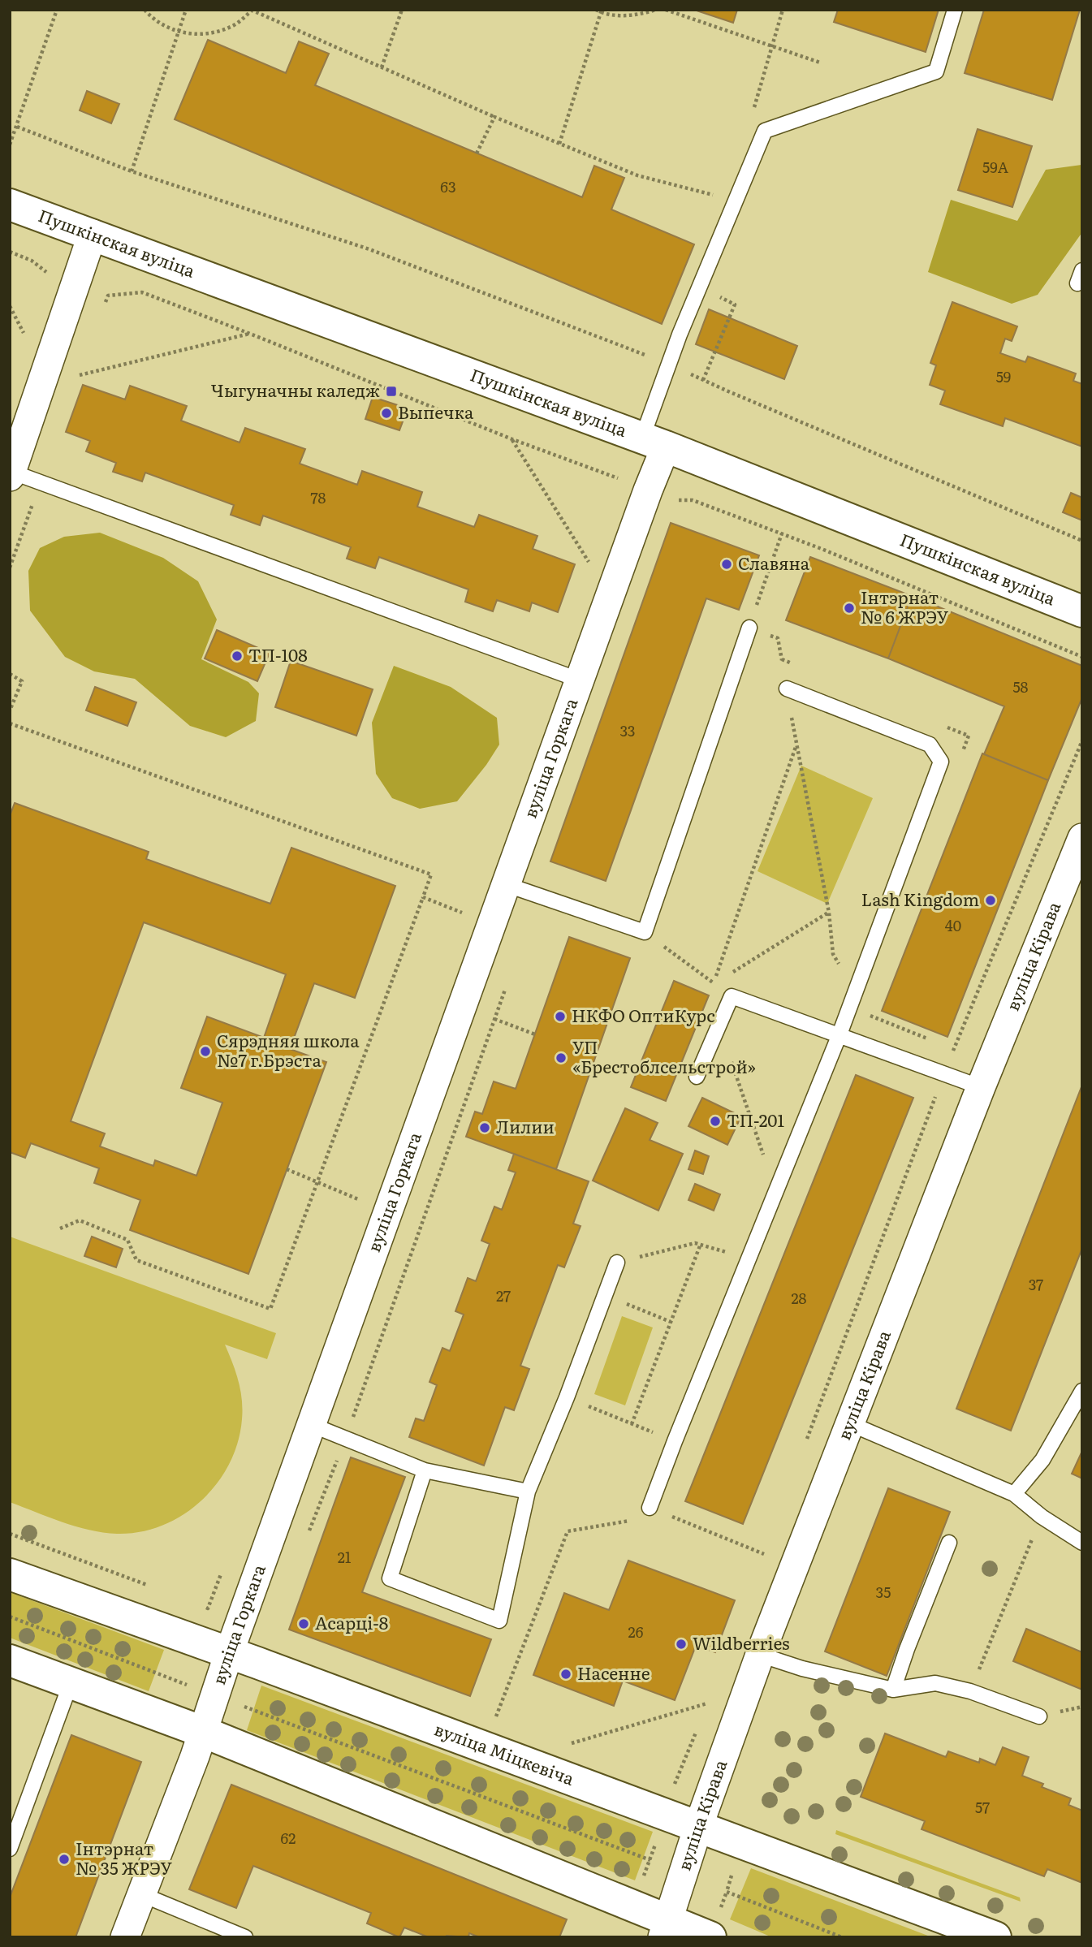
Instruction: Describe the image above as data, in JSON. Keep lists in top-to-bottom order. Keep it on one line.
{"streets":{"street":["Пушкінская вуліца","вуліца Горкага","вуліца Кірава","вуліца Міцкевіча"]},"crossings":[["Пушкінская вуліца","вуліца Горкага"],["вуліца Горкага","вуліца Міцкевіча"],["вуліца Кірава","вуліца Міцкевіча"]],"places":{"transit":["Чыгуначны каледж"],"other":["Выпечка","Славяна","Інтэрнат № 6 ЖРЭУ","ТП-108","Lash Kingdom","НКФО ОптиКурс","Сярэдняя школа №7 г.Брэста","УП «Брестоблсельстрой»","ТП-201","Лилии","Асарці-8","Wildberries","Насенне","Інтэрнат № 35 ЖРЭУ"]},"house_numbers":["59А","63","59","78","58","33","40","37","27","28","21","35","26","57","62"]}
